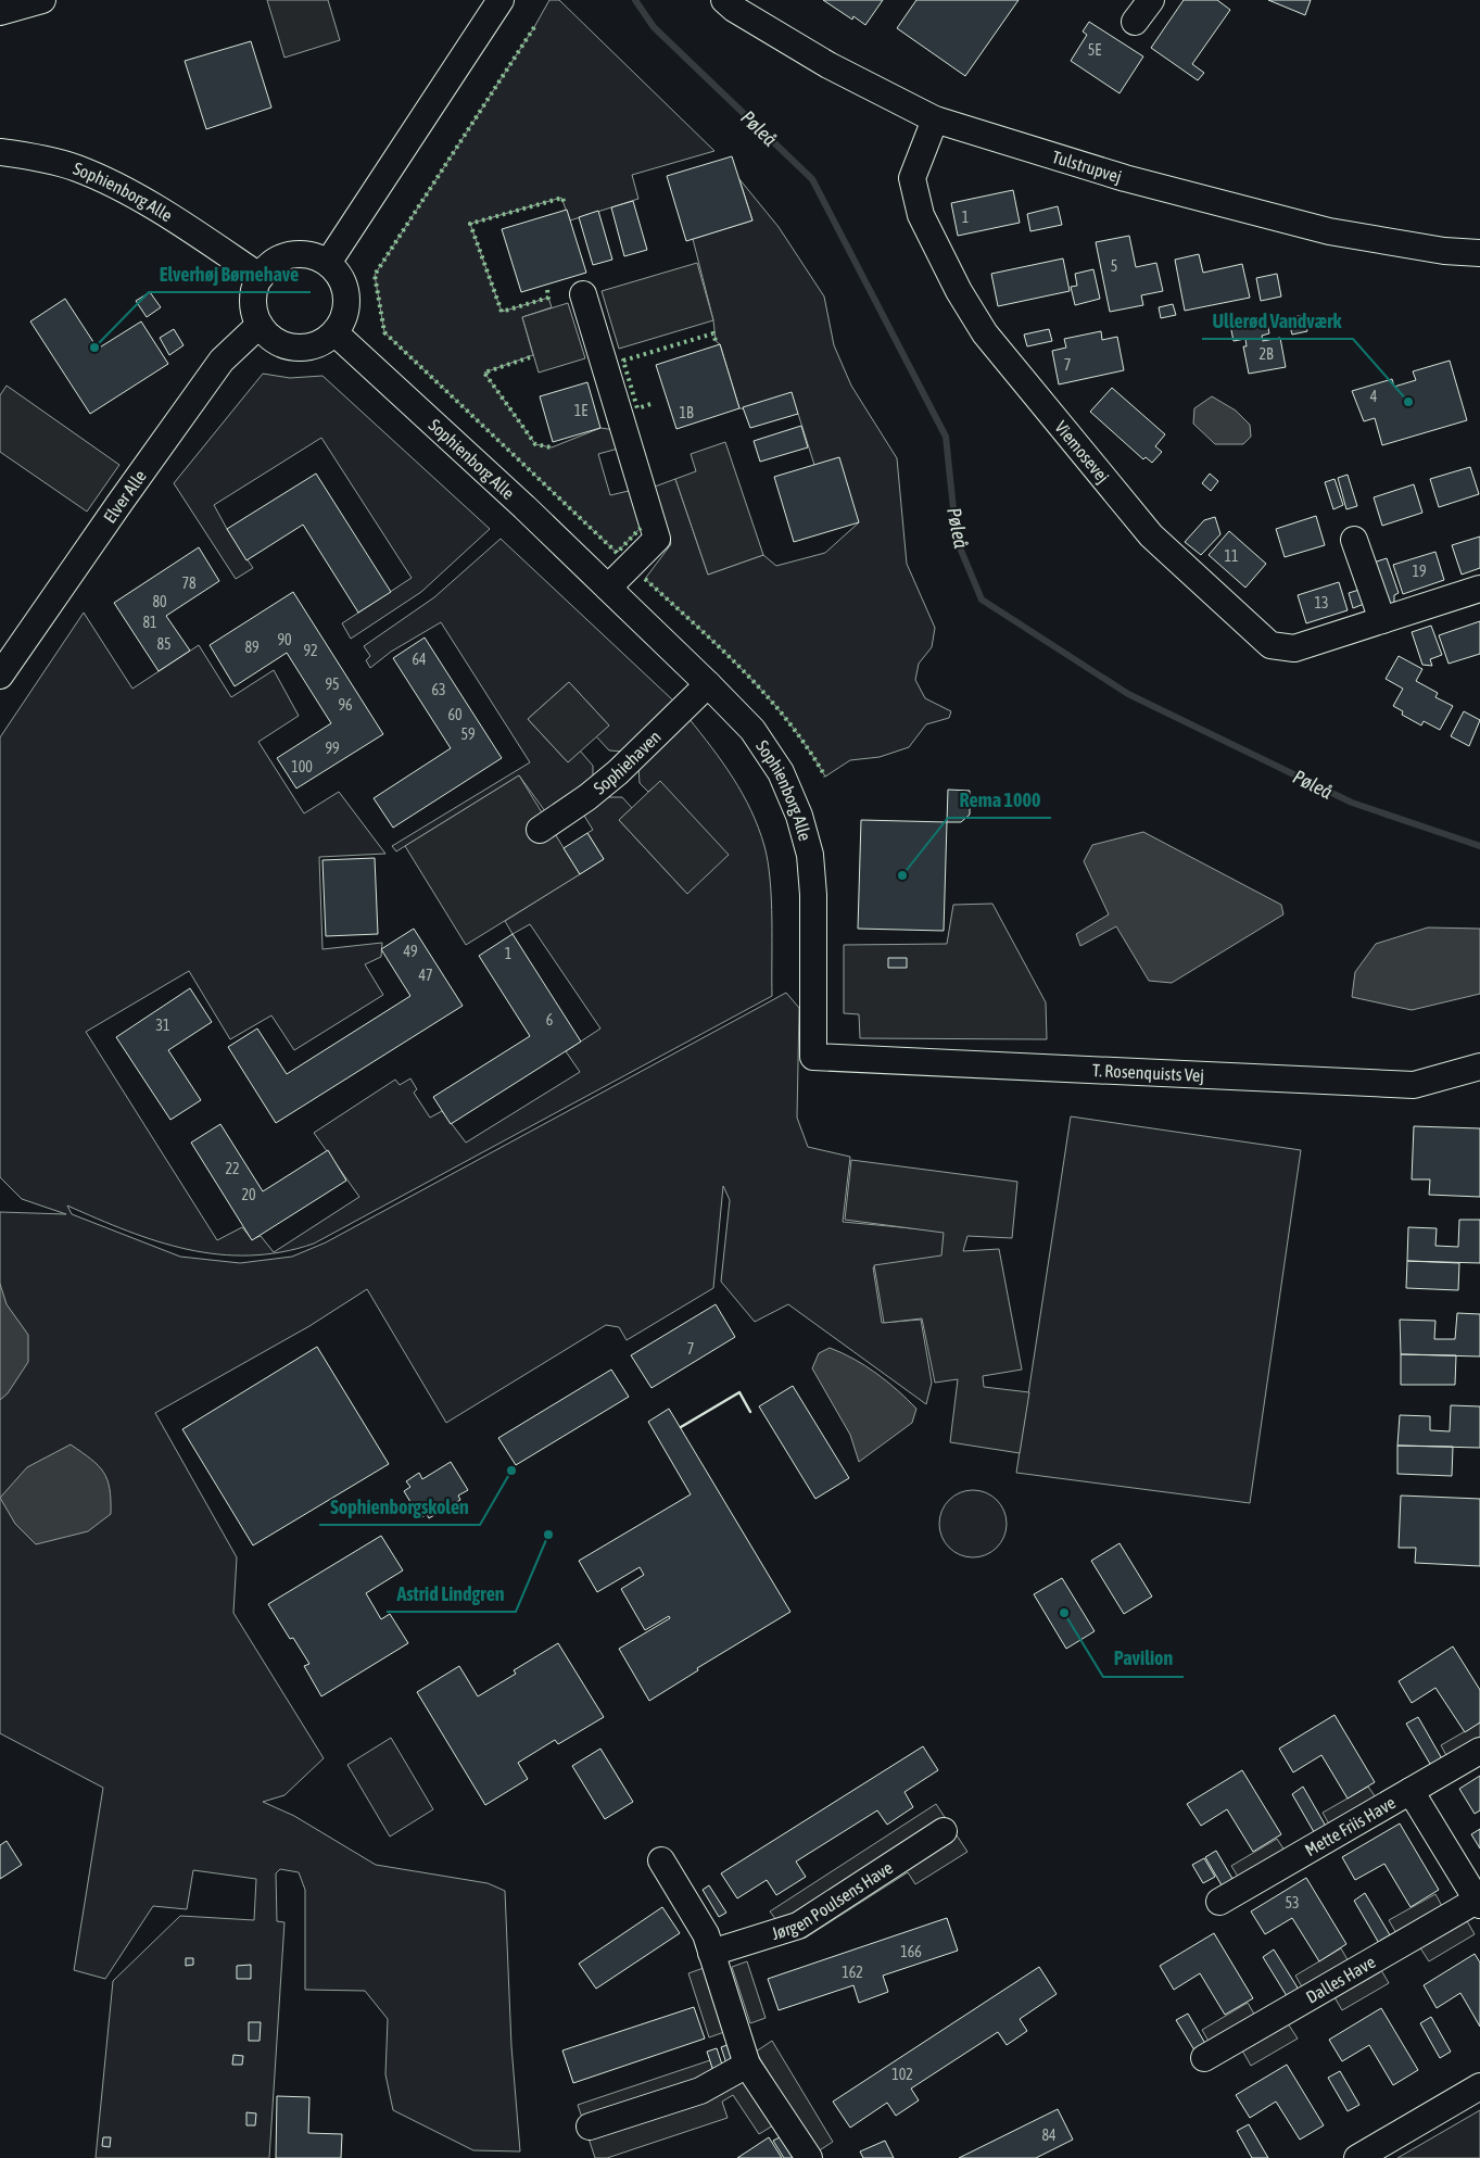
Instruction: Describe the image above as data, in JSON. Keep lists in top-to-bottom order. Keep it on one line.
{"streets":{"street":["Tulstrupvej","Sophienborg Alle","Viemosevej","Elver Alle","Sophiehaven","T. Rosenquists Vej","Mette Friis Have","Jørgen Poulsens Have","Dalles Have"]},"crossings":[["Tulstrupvej","Viemosevej"],["Sophienborg Alle","Elver Alle"],["Sophienborg Alle","Sophiehaven"],["Sophienborg Alle","T. Rosenquists Vej"],["Mette Friis Have","Dalles Have"]],"water":["Pøleå"],"places":["Elverhøj Børnehave","Ullerød Vandværk","Rema 1000","Sophienborgskolen","Astrid Lindgren","Pavilion"],"house_numbers":["5E","1","5","2B","7","4","1E","1B","11","19","78","80","13","81","90","85","89","92","64","95","63","96","60","59","99","100","49","1","47","6","31","22","20","7","53","166","162","102","84"]}
